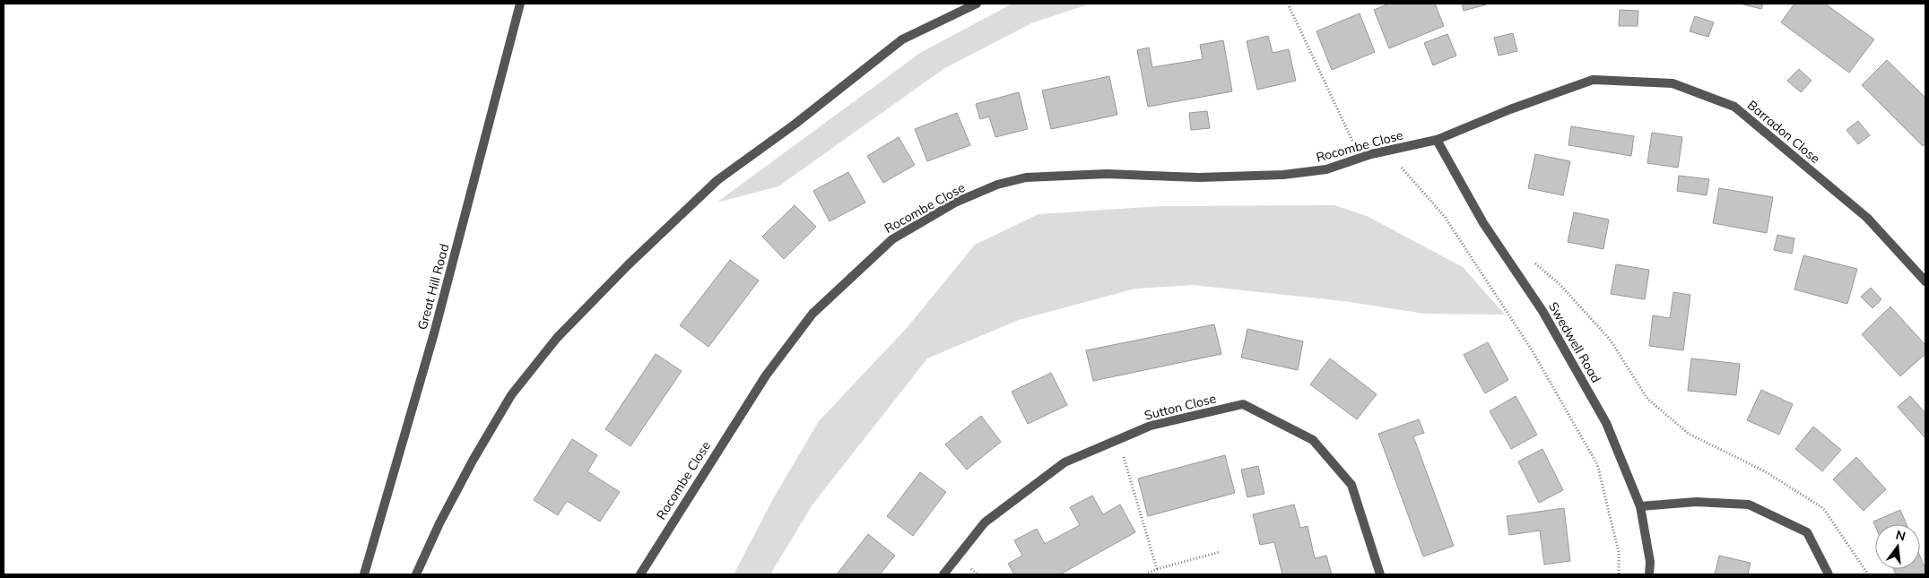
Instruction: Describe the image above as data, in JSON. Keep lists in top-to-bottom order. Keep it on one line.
{"streets":{"street":["Barradon Close","Rocombe Close","Great Hill Road","Swedwell Road","Sutton Close"]},"crossings":[["Barradon Close","Rocombe Close"],["Barradon Close","Swedwell Road"],["Rocombe Close","Swedwell Road"]],"north":"top"}
